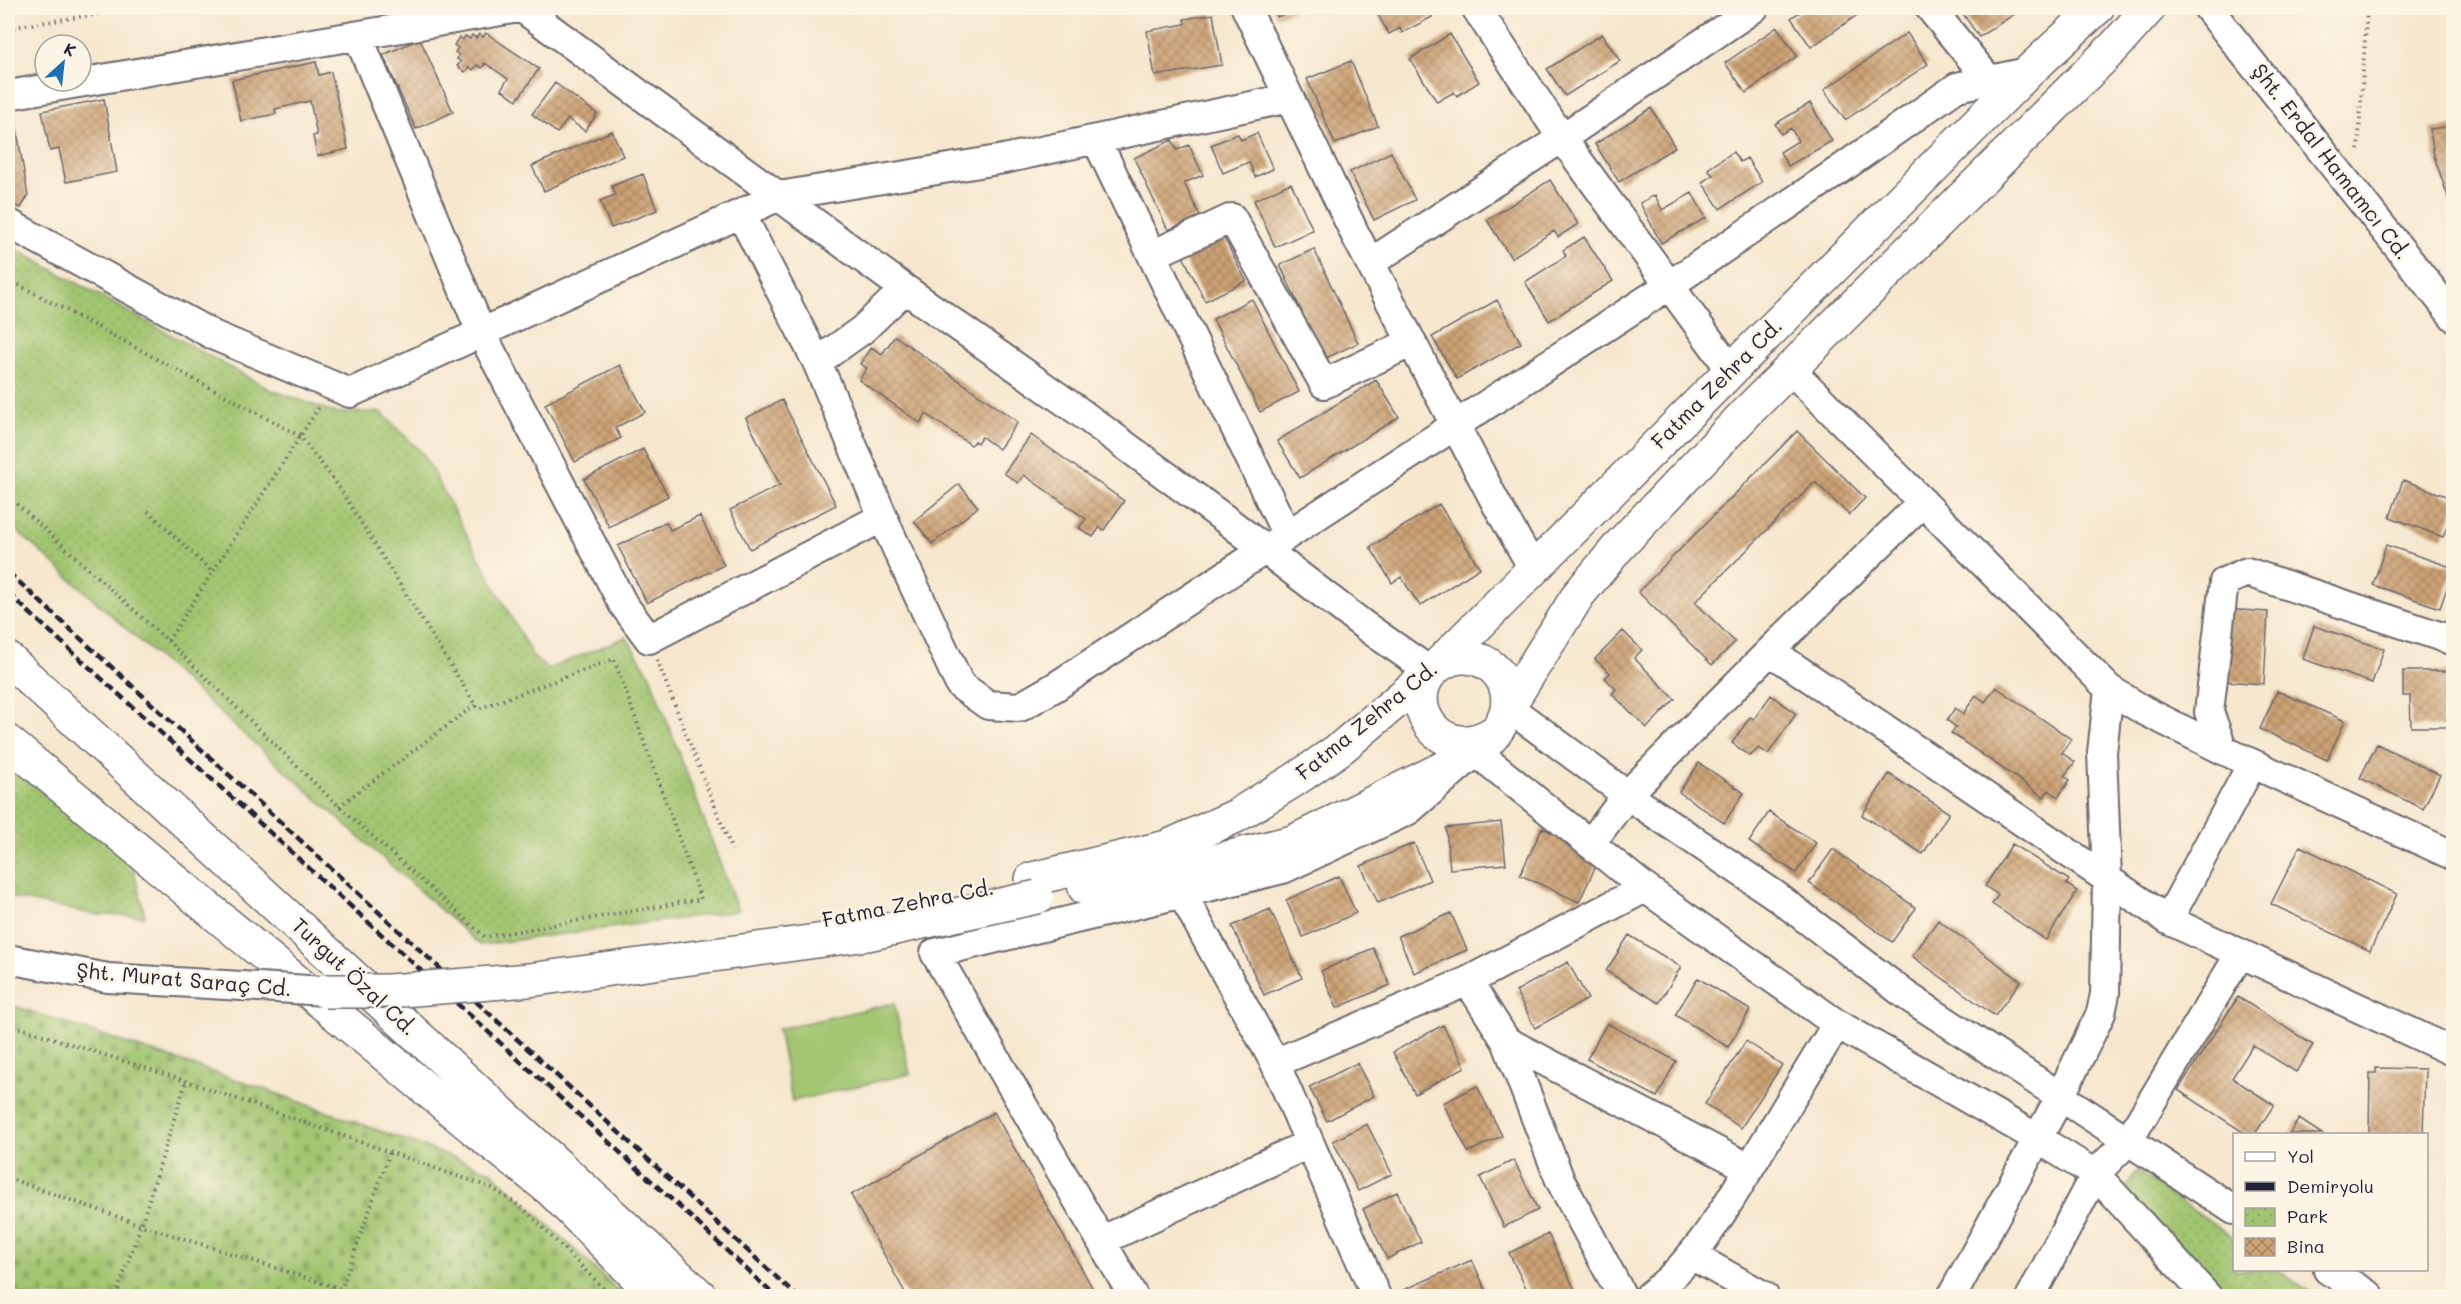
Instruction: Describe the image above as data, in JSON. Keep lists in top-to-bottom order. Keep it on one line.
{"streets":{"main road":["Fatma Zehra Cd.","Turgut Özal Cd."],"street":["Şht. Erdal Hamamcı Cd.","Şht. Murat Saraç Cd."]},"crossings":[["Fatma Zehra Cd.","Şht. Murat Saraç Cd."]],"legend":["Yol","Demiryolu","Park","Bina"],"north":"top right"}
